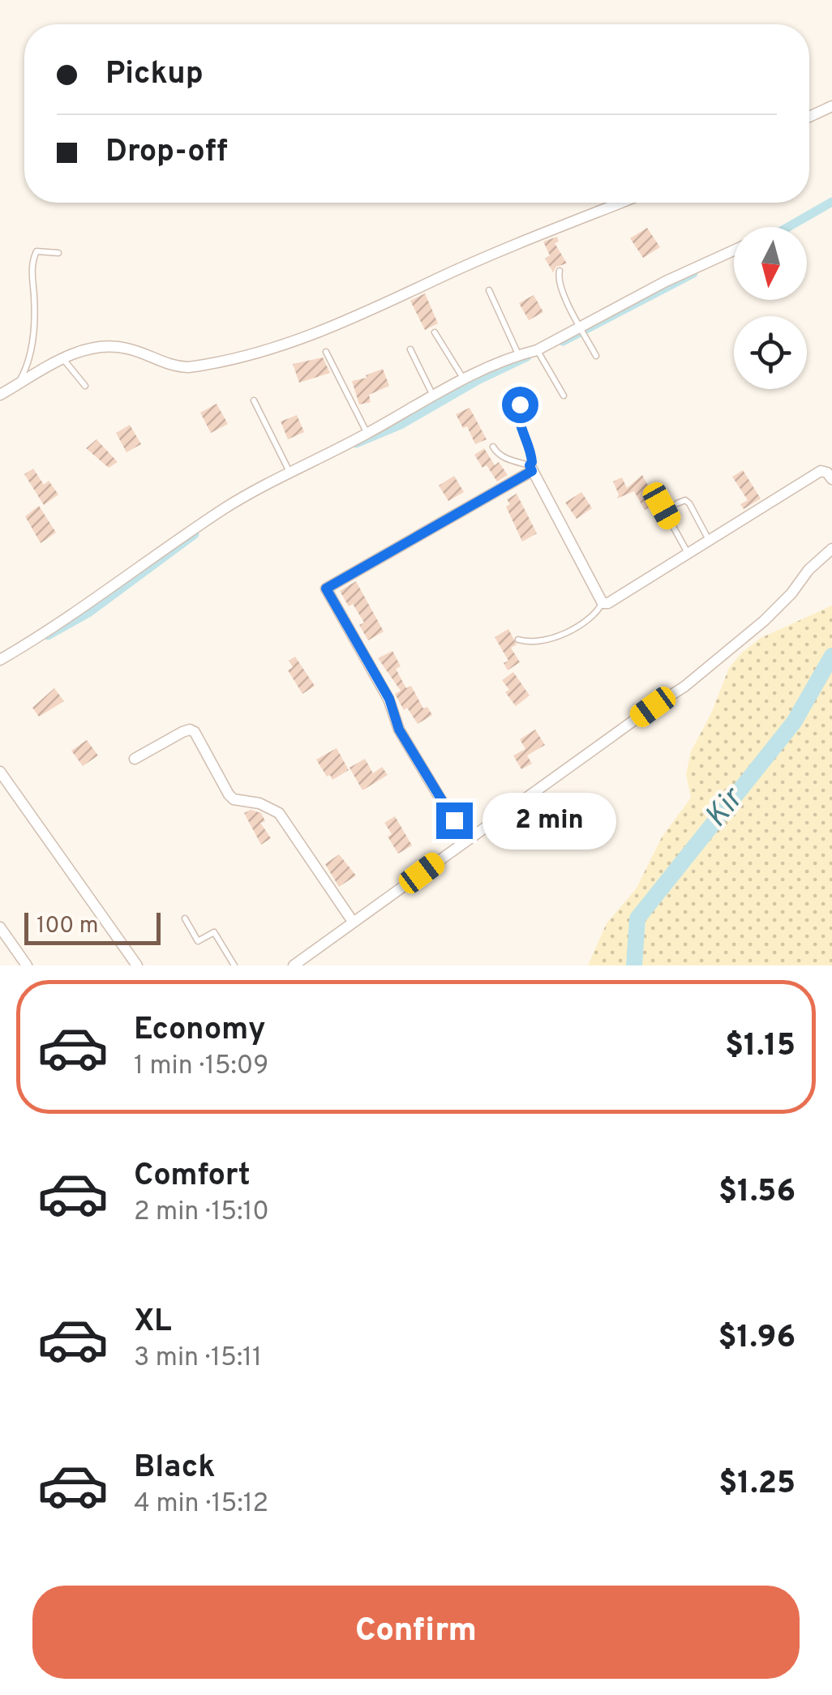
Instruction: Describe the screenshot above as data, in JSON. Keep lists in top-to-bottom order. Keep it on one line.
{"water":["Kir"],"scale_bar":"100 m","north":"bottom","page":{"banner":["Pickup","Drop-off"],"bubble":"2 min","scale":"100 m","list":[{"name":"Economy","note":"1 min · 15:09","value":"$1.15"},{"name":"Comfort","note":"2 min · 15:10","value":"$1.56"},{"name":"XL","note":"3 min · 15:11","value":"$1.96"},{"name":"Black","note":"4 min · 15:12","value":"$1.25"}],"buttons":"Confirm"}}
